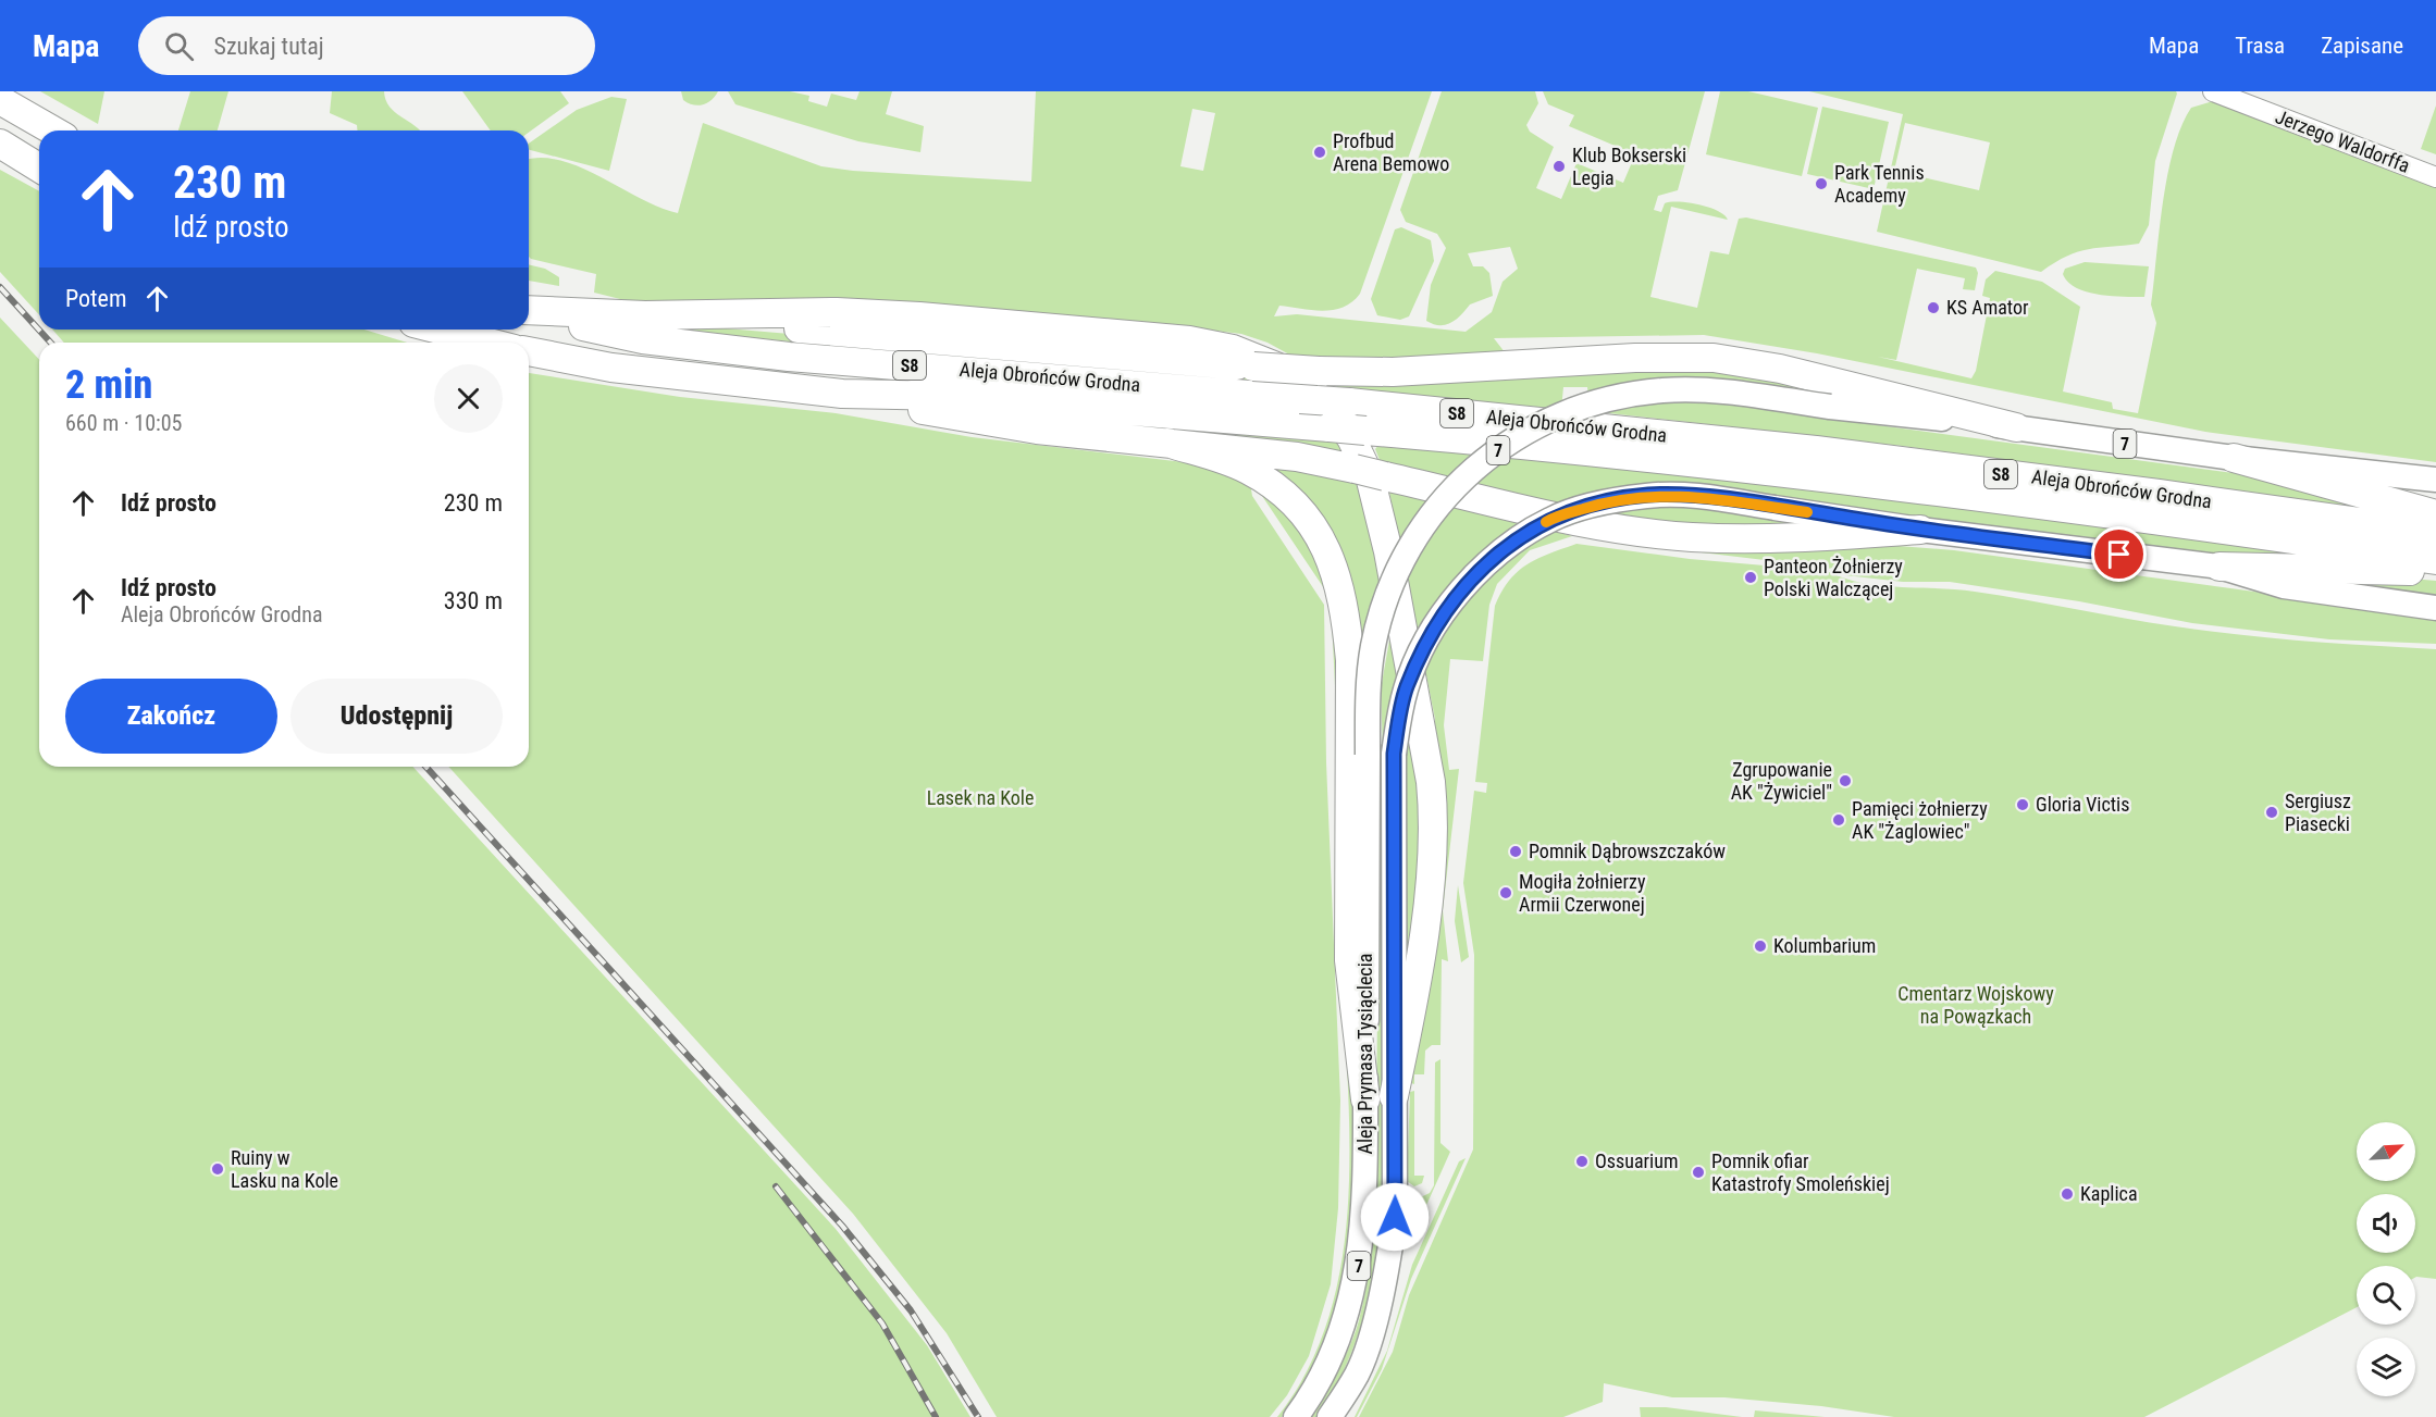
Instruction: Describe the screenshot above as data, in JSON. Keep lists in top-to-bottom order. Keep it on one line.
{"streets":{"highway":["S8","Aleja Obrońców Grodna","7"],"main road":["Aleja Prymasa Tysiąclecia"],"street":["Jerzego Waldorffa"]},"crossings":[["7","Aleja Prymasa Tysiąclecia"]],"parks":["Lasek na Kole","Cmentarz Wojskowy na Powązkach"],"places":["Profbud Arena Bemowo","Klub Bokserski Legia","Park Tennis Academy","KS Amator","Panteon Żołnierzy Polski Walczącej","Zgrupowanie AK \"Żywiciel\"","Gloria Victis","Sergiusz Piasecki","Pamięci żołnierzy AK \"Żaglowiec\"","Pomnik Dąbrowszczaków","Mogiła żołnierzy Armii Czerwonej","Kolumbarium","Ossuarium","Ruiny w Lasku na Kole","Pomnik ofiar Katastrofy Smoleńskiej","Kaplica"],"north":"top right","page":{"header":"Mapa","search":"Szukaj tutaj","nav":["Mapa","Trasa","Zapisane"],"turn":["230 m","Idź prosto"],"then":"Potem","heading":["2 min","660 m · 10:05"],"list":[{"name":"Idź prosto","value":"230 m"},{"name":"Idź prosto","note":"Aleja Obrońców Grodna","value":"330 m"}],"buttons":["Zakończ","Udostępnij"]}}
